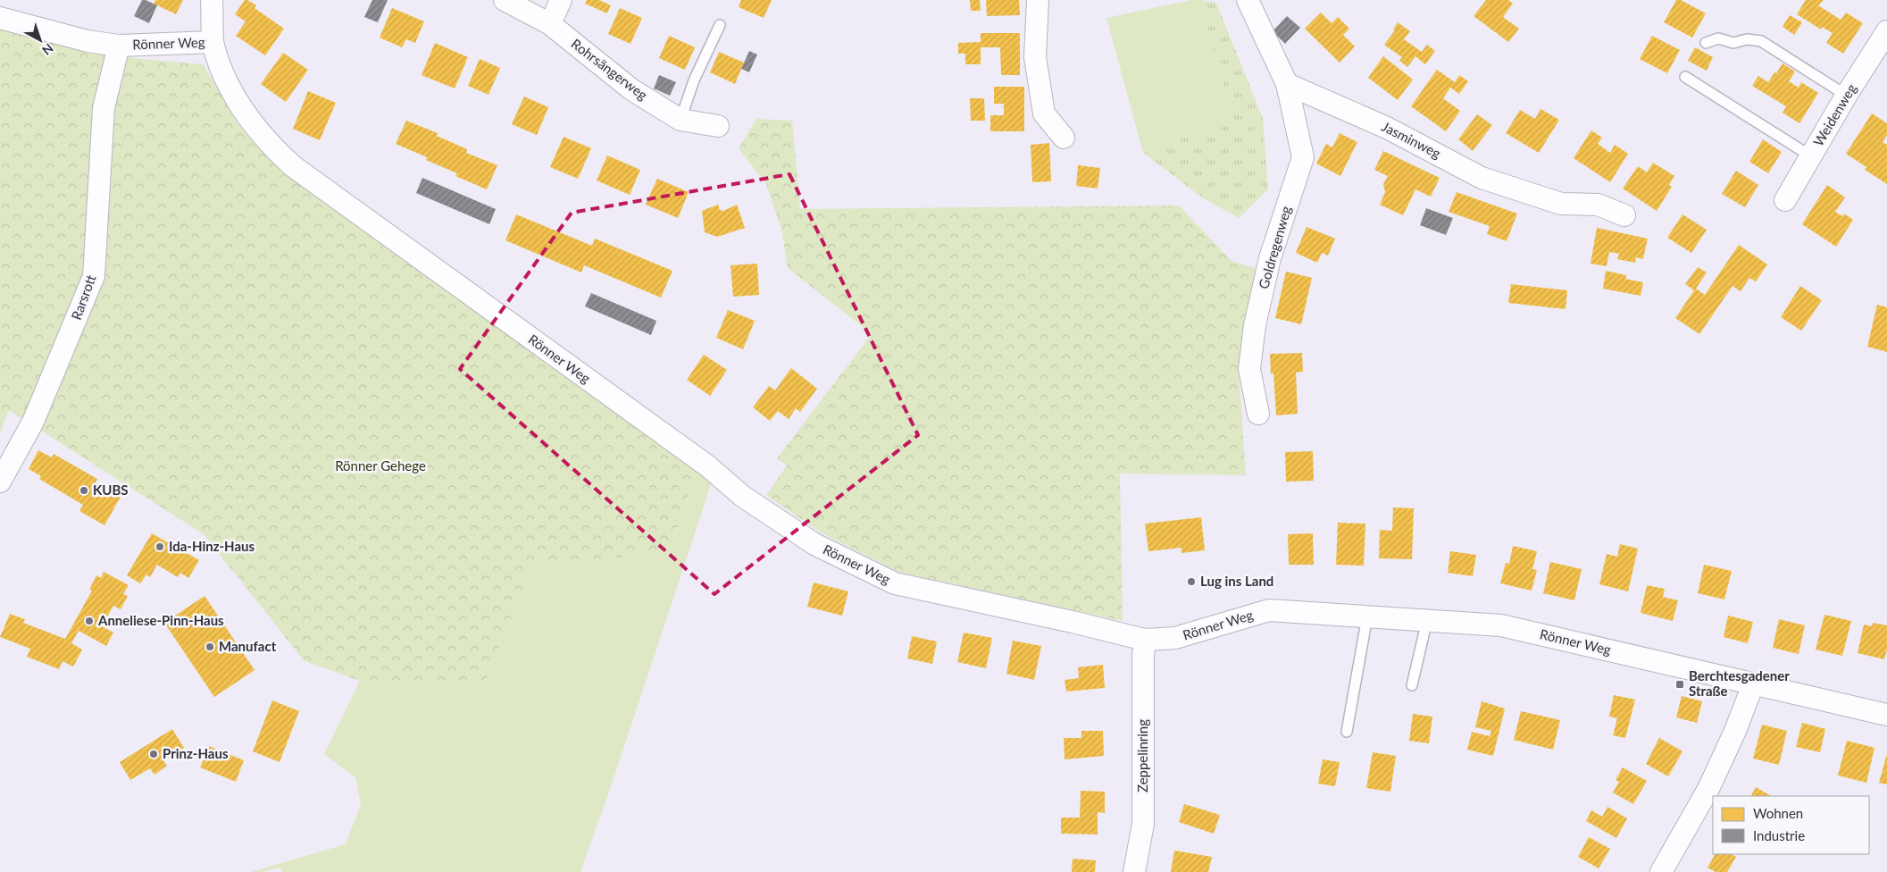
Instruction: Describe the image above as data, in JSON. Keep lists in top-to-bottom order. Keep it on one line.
{"streets":{"street":["Rönner Weg","Rohrsängerweg","Weidenweg","Jasminweg","Goldregenweg","Rarsrott","Zeppelinring"]},"crossings":[["Rönner Weg","Rarsrott"],["Rönner Weg","Zeppelinring"],["Jasminweg","Goldregenweg"]],"parks":["Rönner Gehege"],"places":{"other":["KUBS","Ida-Hinz-Haus","Lug ins Land","Anneliese-Pinn-Haus","Manufact","Prinz-Haus"],"transit":["Berchtesgadener Straße"]},"legend":["Wohnen","Industrie"],"north":"bottom right"}
